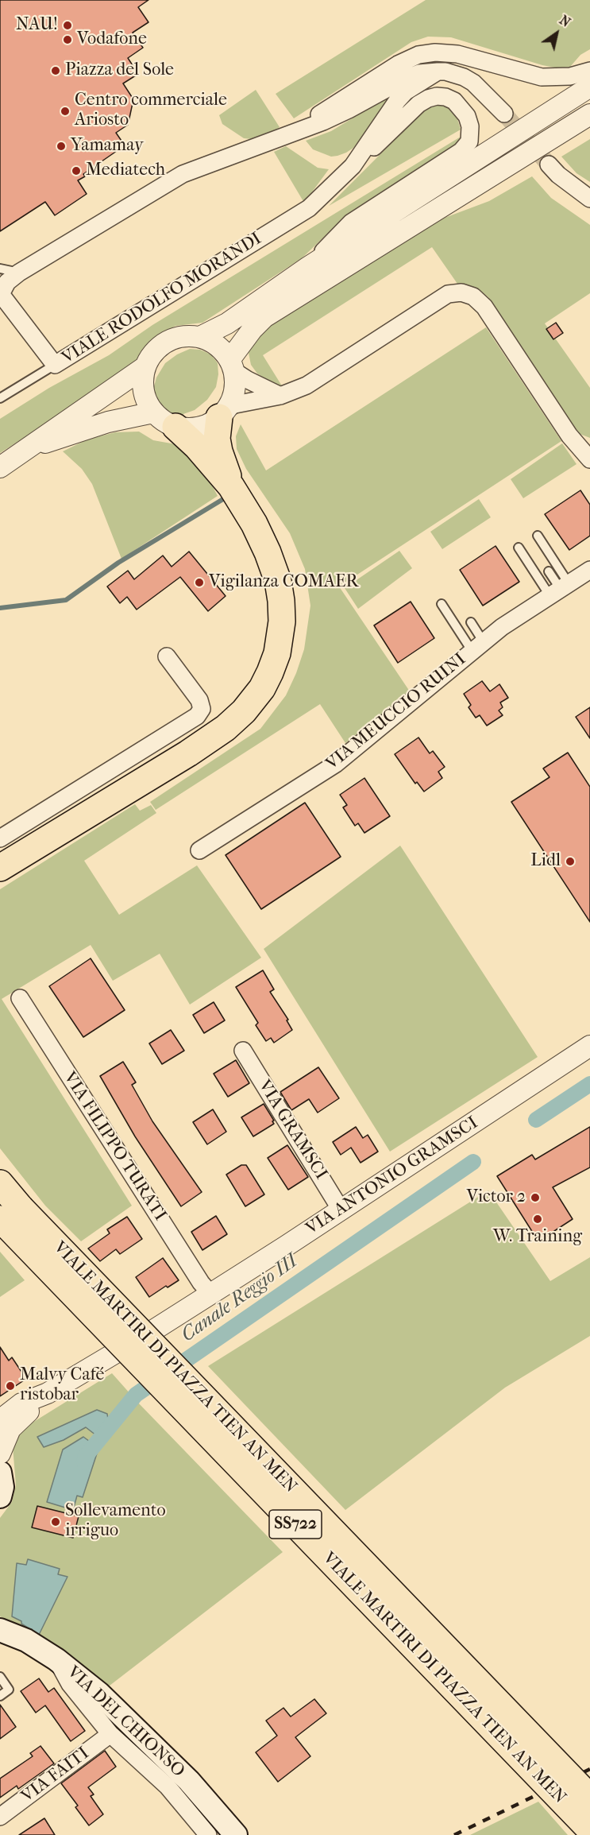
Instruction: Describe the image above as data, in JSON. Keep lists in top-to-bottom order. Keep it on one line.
{"streets":{"highway":["VIALE MARTIRI DI PIAZZA TIEN AN MEN","SS722"],"main road":["VIA DEL CHIONSO"],"street":["VIALE RODOLFO MORANDI","VIA MEUCCIO RUINI","VIA GRAMSCI","VIA FILIPPO TURATI","VIA ANTONIO GRAMSCI","VIA FAITI"]},"crossings":[["VIA GRAMSCI","VIA ANTONIO GRAMSCI"],["VIA FILIPPO TURATI","VIA ANTONIO GRAMSCI"]],"water":["Canale Reggio III"],"places":["NAU!","Vodafone","Piazza del Sole","Centro commerciale Ariosto","Yamamay","Mediatech","Vigilanza COMAER","Lidl","Victor 2","W. Training","Malvy Café ristobar","Sollevamento irriguo"],"north":"top right"}
